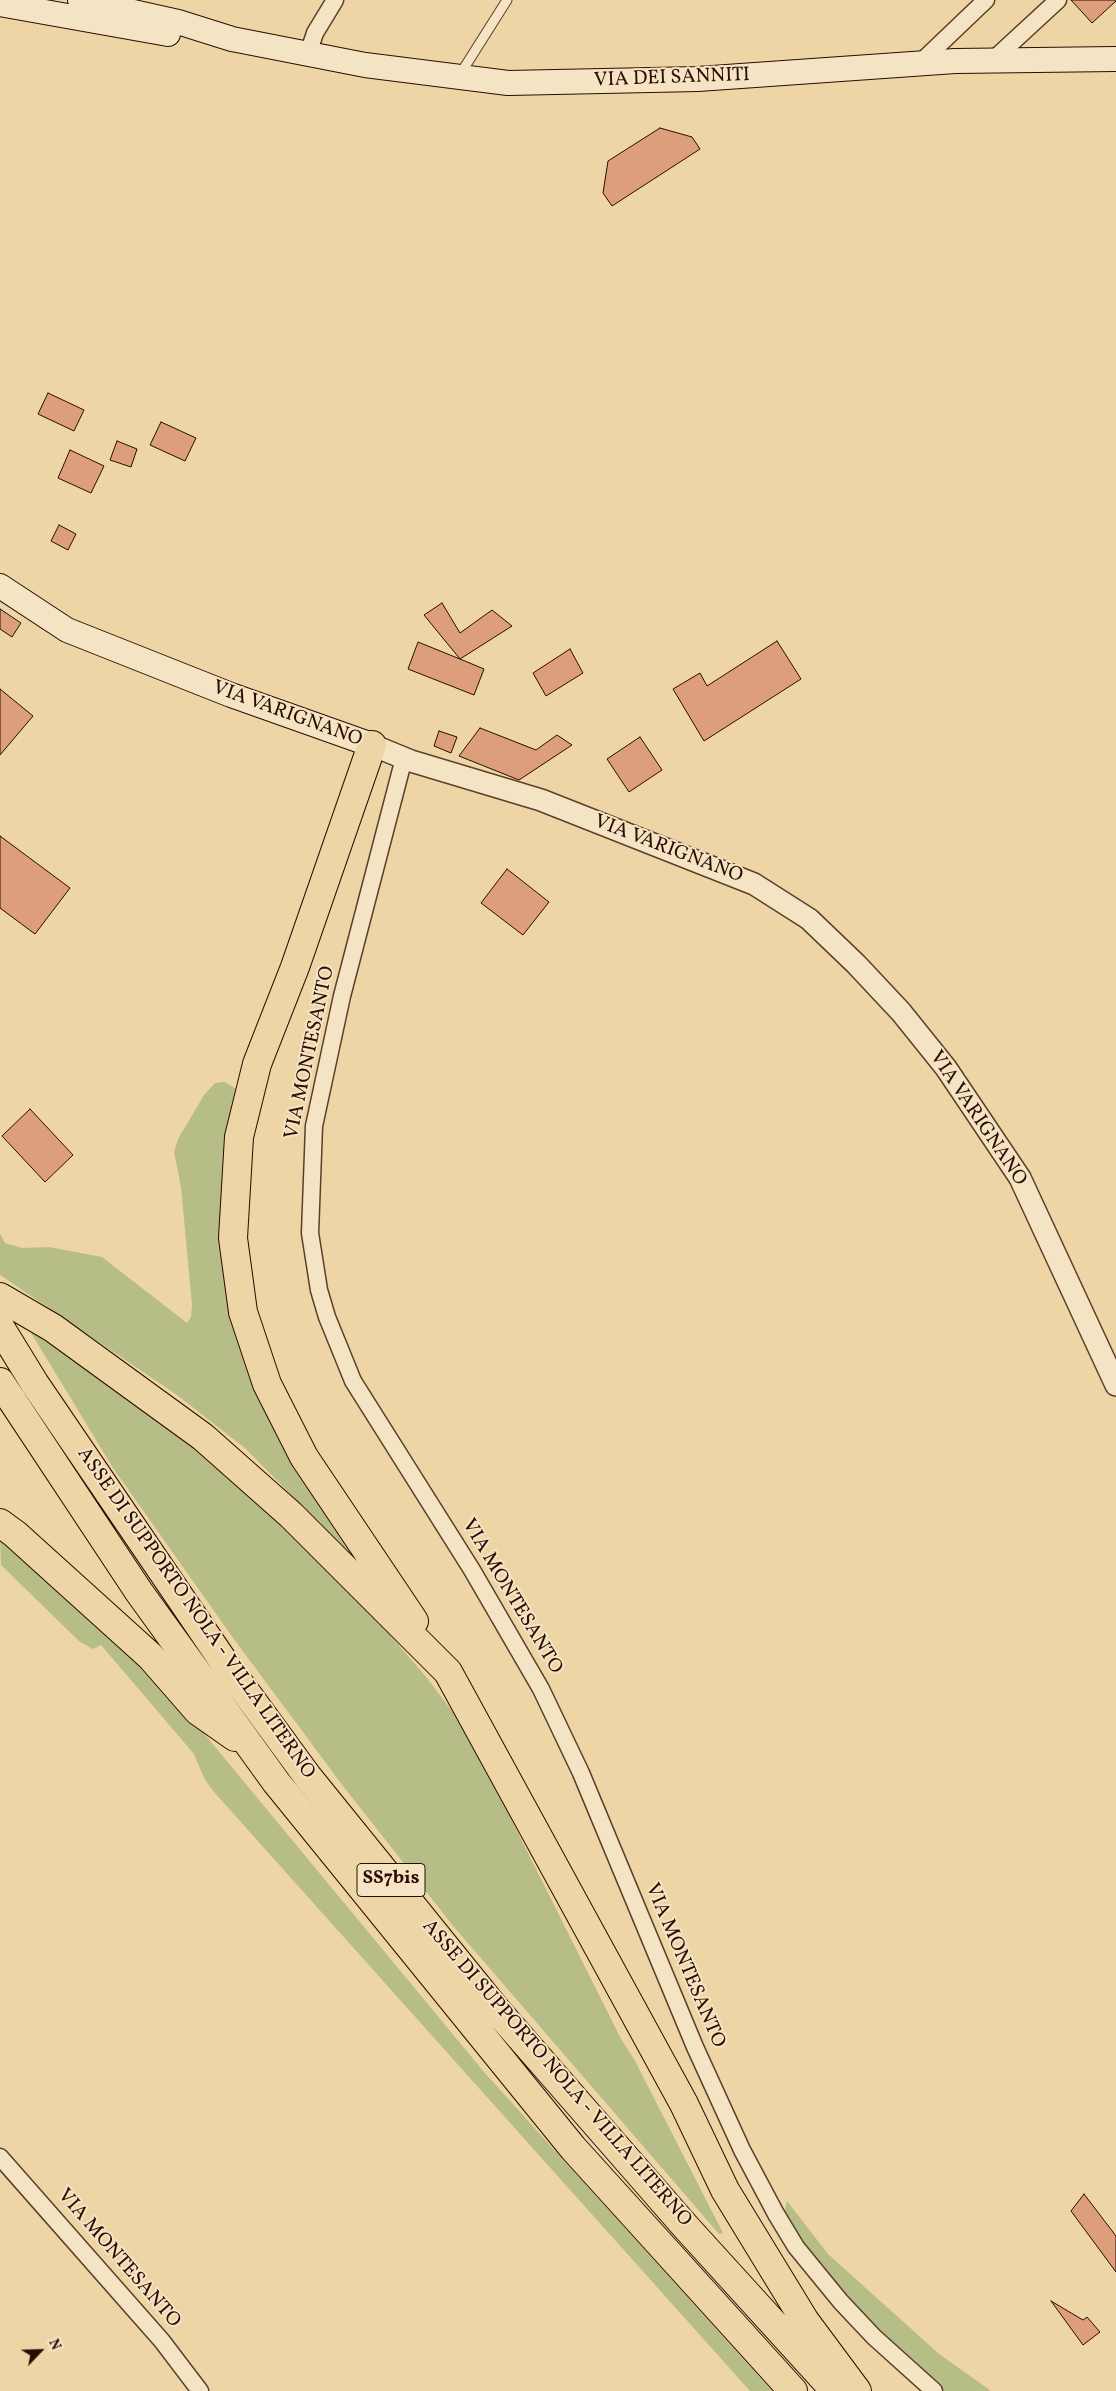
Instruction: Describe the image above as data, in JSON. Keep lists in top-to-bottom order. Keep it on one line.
{"streets":{"highway":["ASSE DI SUPPORTO NOLA - VILLA LITERNO","SS7bis"],"main road":["VIA DEI SANNITI","VIA VARIGNANO"],"street":["VIA MONTESANTO"]},"crossings":[["VIA VARIGNANO","VIA MONTESANTO"]],"north":"top right"}
